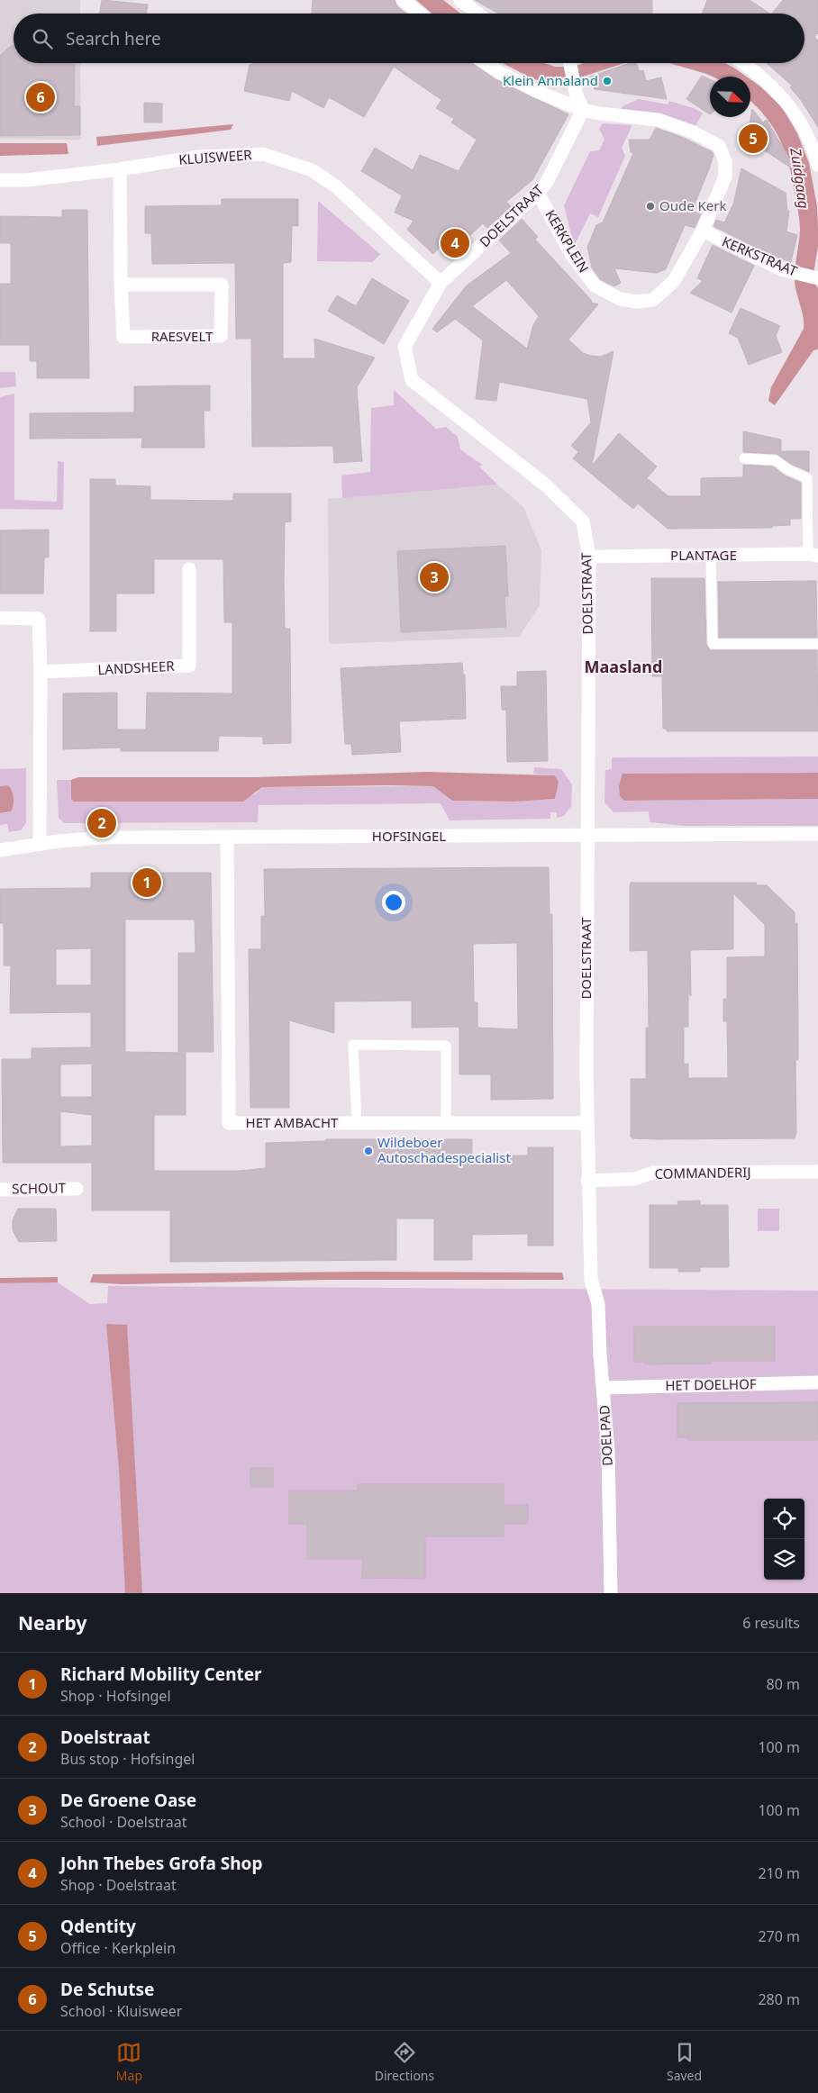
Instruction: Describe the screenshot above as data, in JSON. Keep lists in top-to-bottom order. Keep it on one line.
{"streets":{"street":["KLUISWEER","DOELSTRAAT","KERKPLEIN","KERKSTRAAT","RAESVELT","PLANTAGE","LANDSHEER","HOFSINGEL","HET AMBACHT","COMMANDERIJ","SCHOUT","HET DOELHOF","DOELPAD"]},"crossings":[["KLUISWEER","DOELSTRAAT"],["KLUISWEER","RAESVELT"],["DOELSTRAAT","KERKPLEIN"],["DOELSTRAAT","PLANTAGE"],["DOELSTRAAT","HOFSINGEL"],["DOELSTRAAT","HET AMBACHT"],["DOELSTRAAT","COMMANDERIJ"],["DOELSTRAAT","DOELPAD"],["KERKPLEIN","KERKSTRAAT"],["HOFSINGEL","HET AMBACHT"],["HET DOELHOF","DOELPAD"]],"districts":["Maasland"],"water":["Zuidgaag"],"places":["Klein Annaland","Oude Kerk","Wildeboer Autoschadespecialist"],"north":"bottom right","page":{"search":"Search here","pins":["6","5","4","3","2","1"],"heading":["Nearby","6 results"],"list":[{"mark":"1","name":"Richard Mobility Center","note":"Shop · Hofsingel","value":"80 m"},{"mark":"2","name":"Doelstraat","note":"Bus stop · Hofsingel","value":"100 m"},{"mark":"3","name":"De Groene Oase","note":"School · Doelstraat","value":"100 m"},{"mark":"4","name":"John Thebes Grofa Shop","note":"Shop · Doelstraat","value":"210 m"},{"mark":"5","name":"Qdentity","note":"Office · Kerkplein","value":"270 m"},{"mark":"6","name":"De Schutse","note":"School · Kluisweer","value":"280 m"}],"nav":["Map","Directions","Saved"]}}
